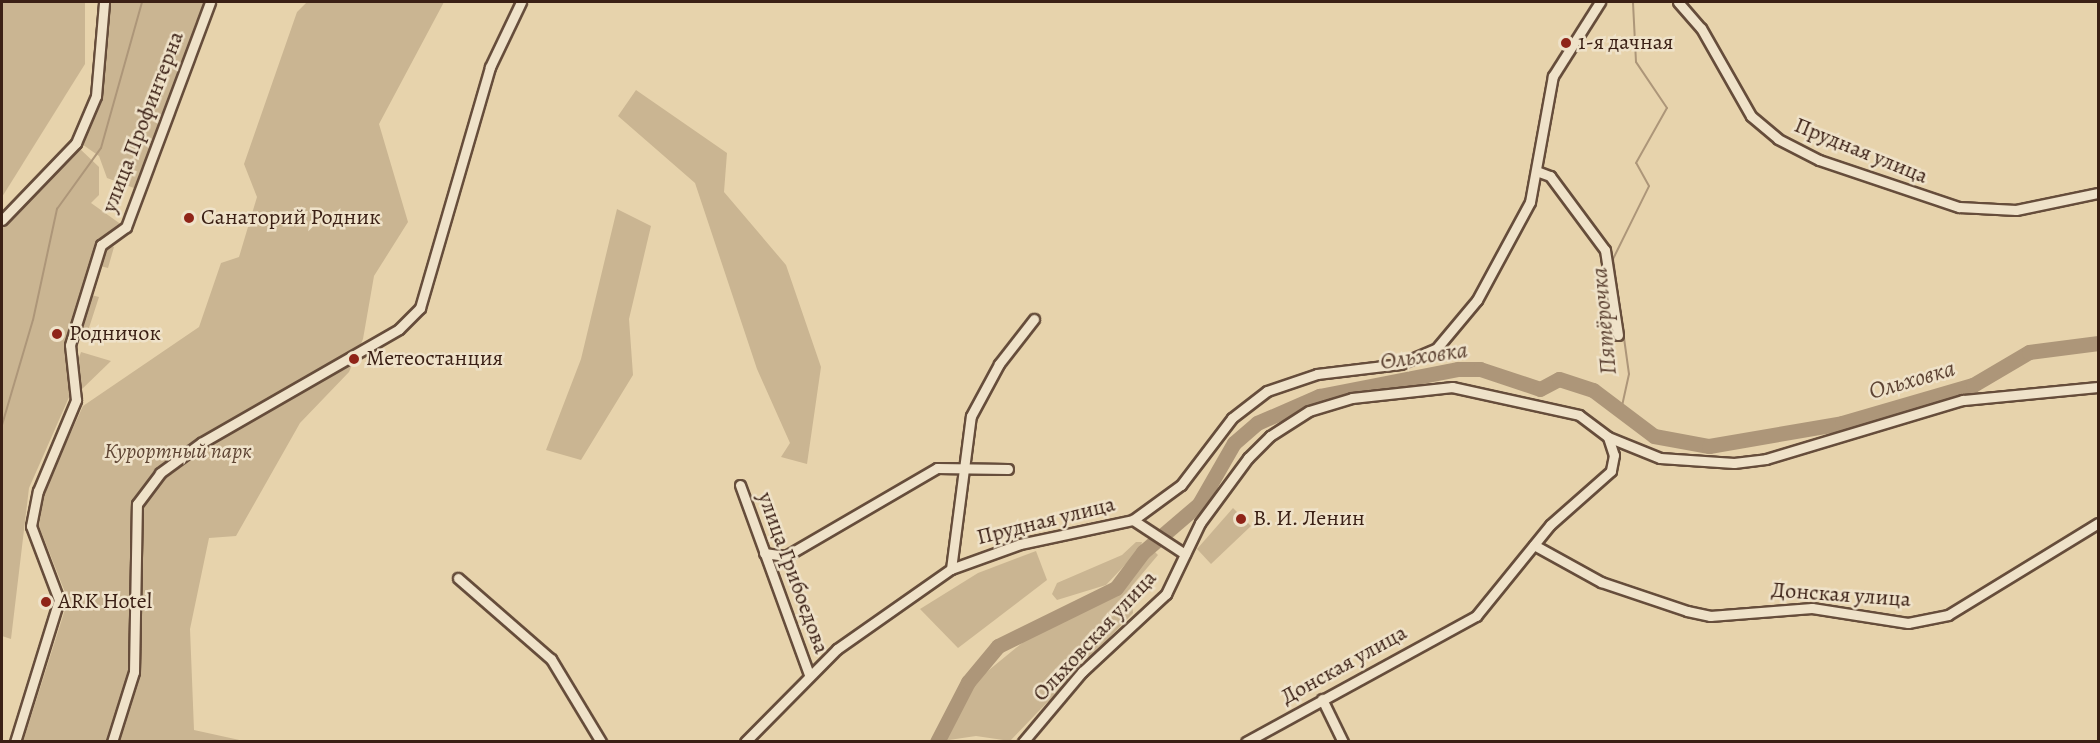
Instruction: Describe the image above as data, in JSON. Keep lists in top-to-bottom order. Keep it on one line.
{"streets":{"street":["улица Профинтерна","Прудная улица","улица Грибоедова","Донская улица","Ольховская улица"]},"crossings":[["Прудная улица","улица Грибоедова"],["Донская улица","Ольховская улица"]],"water":["Пятёрочка","Ольховка"],"parks":["Курортный парк"],"places":["1-я дачная","Санаторий Родник","Родничок","Метеостанция","В. И. Ленин","ARK Hotel"]}
